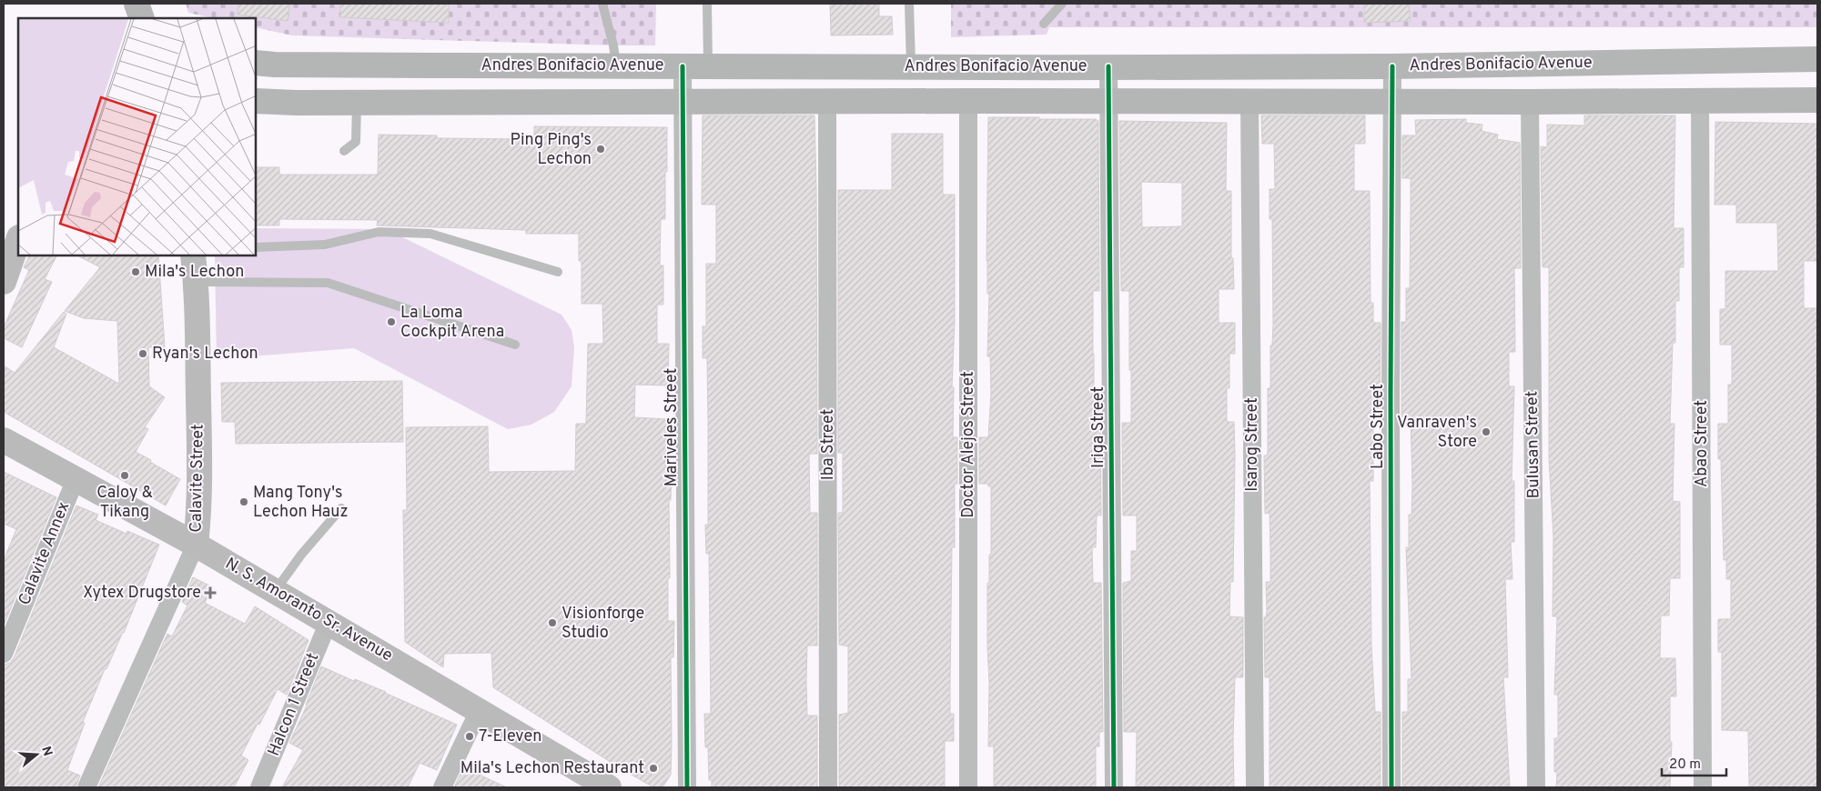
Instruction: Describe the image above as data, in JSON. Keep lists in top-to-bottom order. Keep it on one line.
{"streets":{"main road":["Andres Bonifacio Avenue"],"street":["Labo Street","Mariveles Street","Iriga Street","Abao Street","Iba Street","Doctor Alejos Street","Isarog Street","Bulusan Street","Calavite Street","Calavite Annex","N. S. Amoranto Sr. Avenue","Halcon 1 Street"]},"crossings":[["Andres Bonifacio Avenue","Labo Street"],["Andres Bonifacio Avenue","Mariveles Street"],["Andres Bonifacio Avenue","Iriga Street"],["Calavite Street","N. S. Amoranto Sr. Avenue"],["Calavite Annex","N. S. Amoranto Sr. Avenue"],["N. S. Amoranto Sr. Avenue","Halcon 1 Street"]],"places":{"other":["Ping Ping's Lechon","Mila's Lechon","La Loma Cockpit Arena","Ryan's Lechon","Vanraven's Store","Caloy & Tikang","Mang Tony's Lechon Hauz","Visionforge Studio","7-Eleven","Mila's Lechon Restaurant"],"health":["Xytex Drugstore"]},"scale_bar":"20 m","north":"right"}
